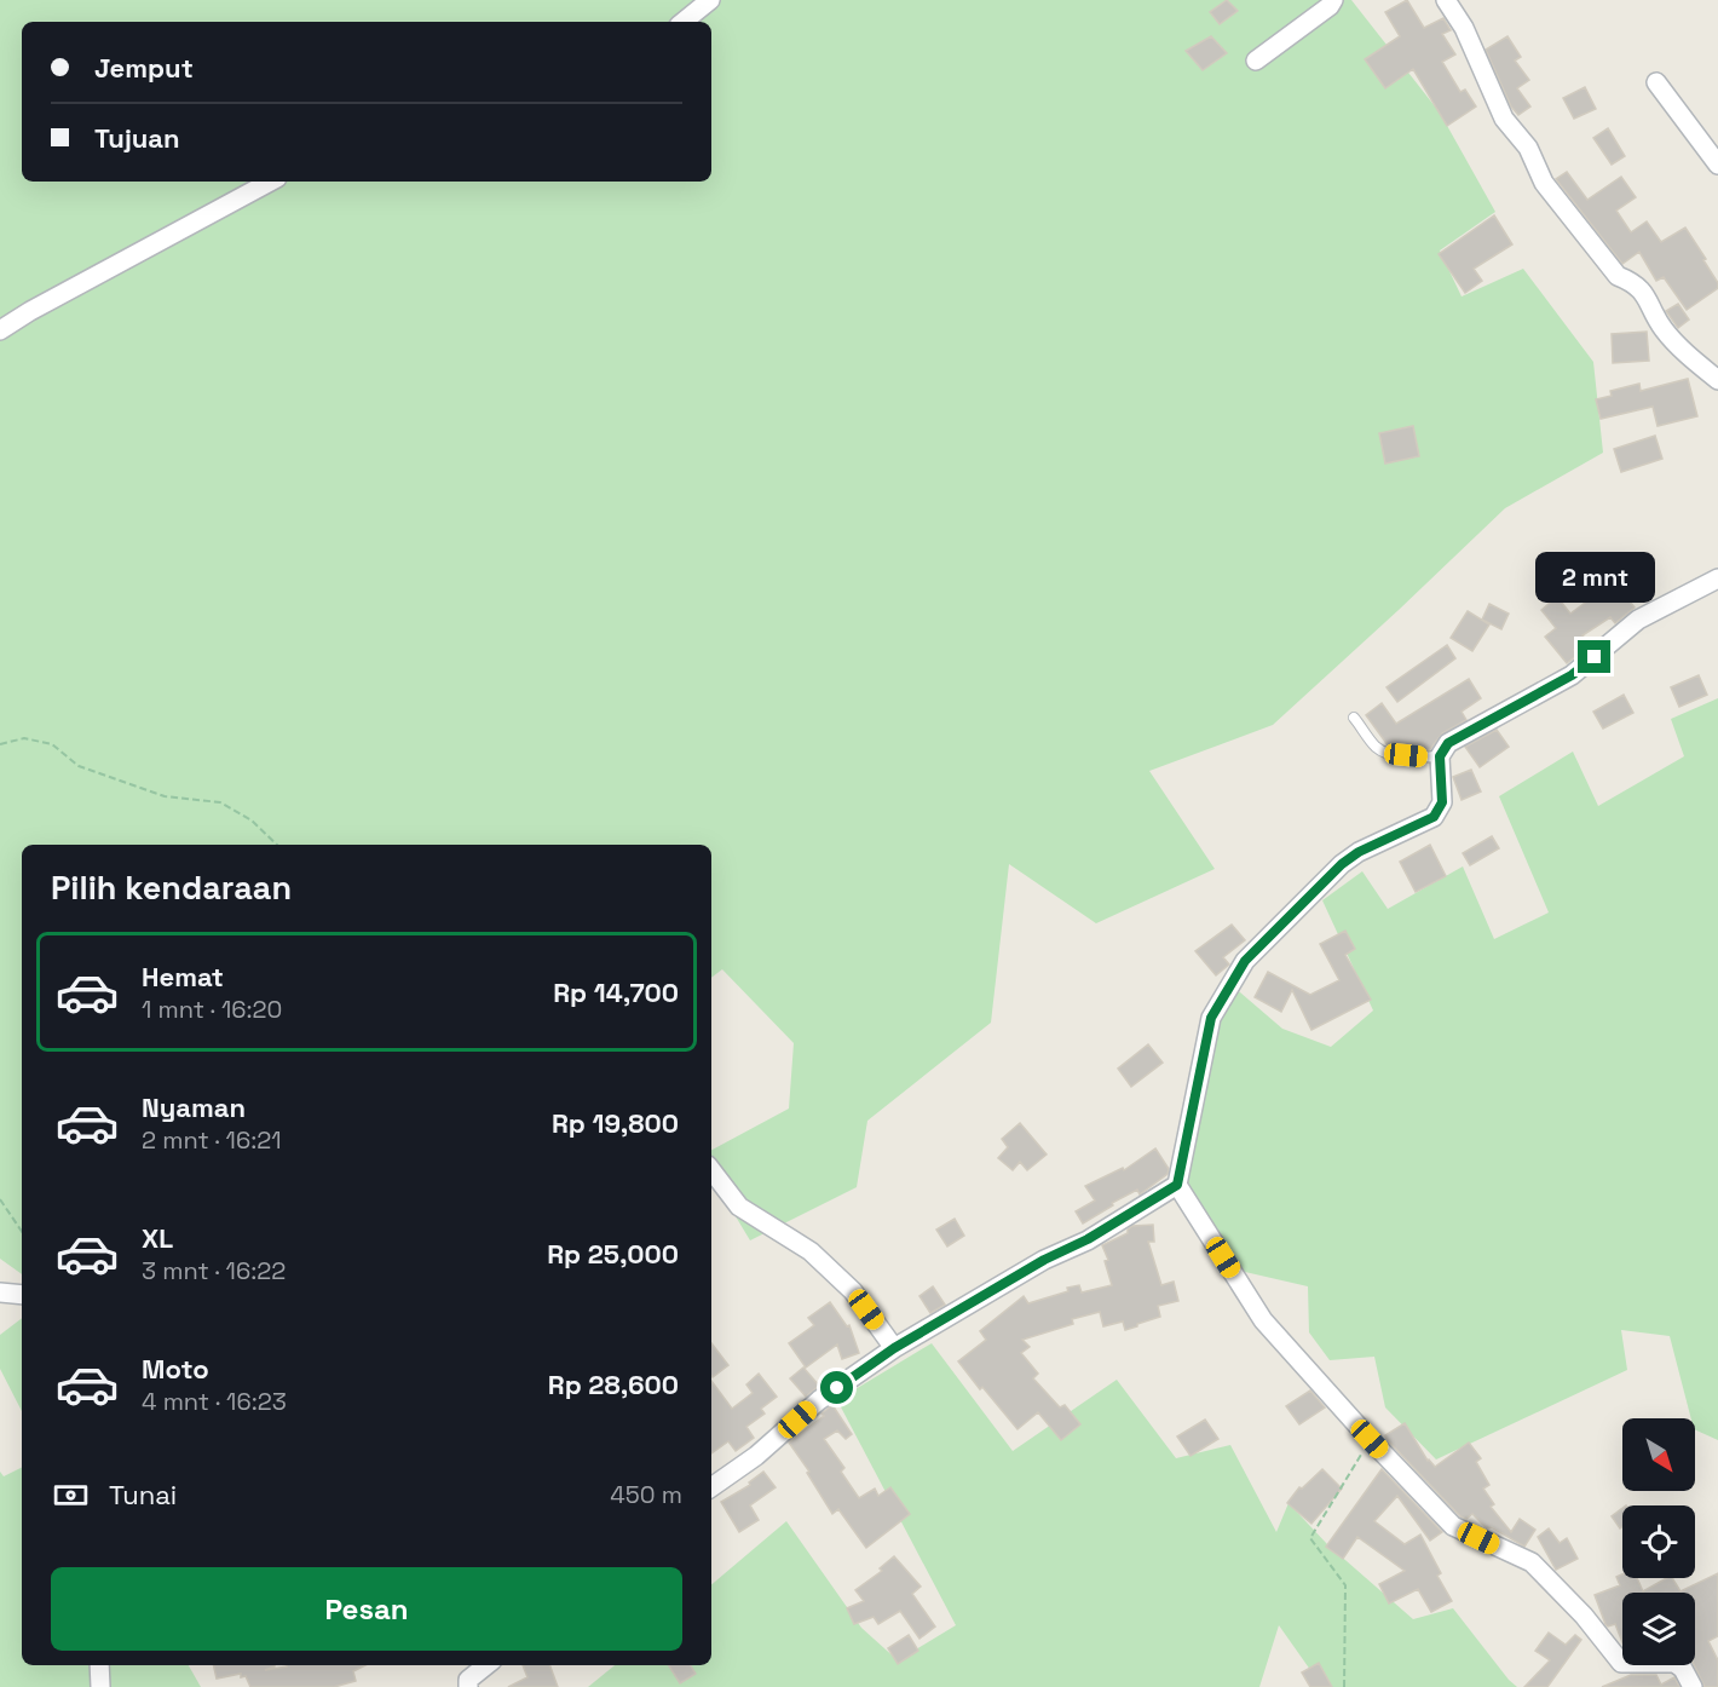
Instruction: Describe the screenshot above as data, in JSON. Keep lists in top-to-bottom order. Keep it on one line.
{"north":"bottom right","page":{"banner":["Jemput","Tujuan"],"bubble":"2 mnt","heading":"Pilih kendaraan","list":[{"name":"Hemat","note":"1 mnt · 16:20","value":"Rp 14,700"},{"name":"Nyaman","note":"2 mnt · 16:21","value":"Rp 19,800"},{"name":"XL","note":"3 mnt · 16:22","value":"Rp 25,000"},{"name":"Moto","note":"4 mnt · 16:23","value":"Rp 28,600"}],"pay":["Tunai","450 m"],"buttons":"Pesan"}}
